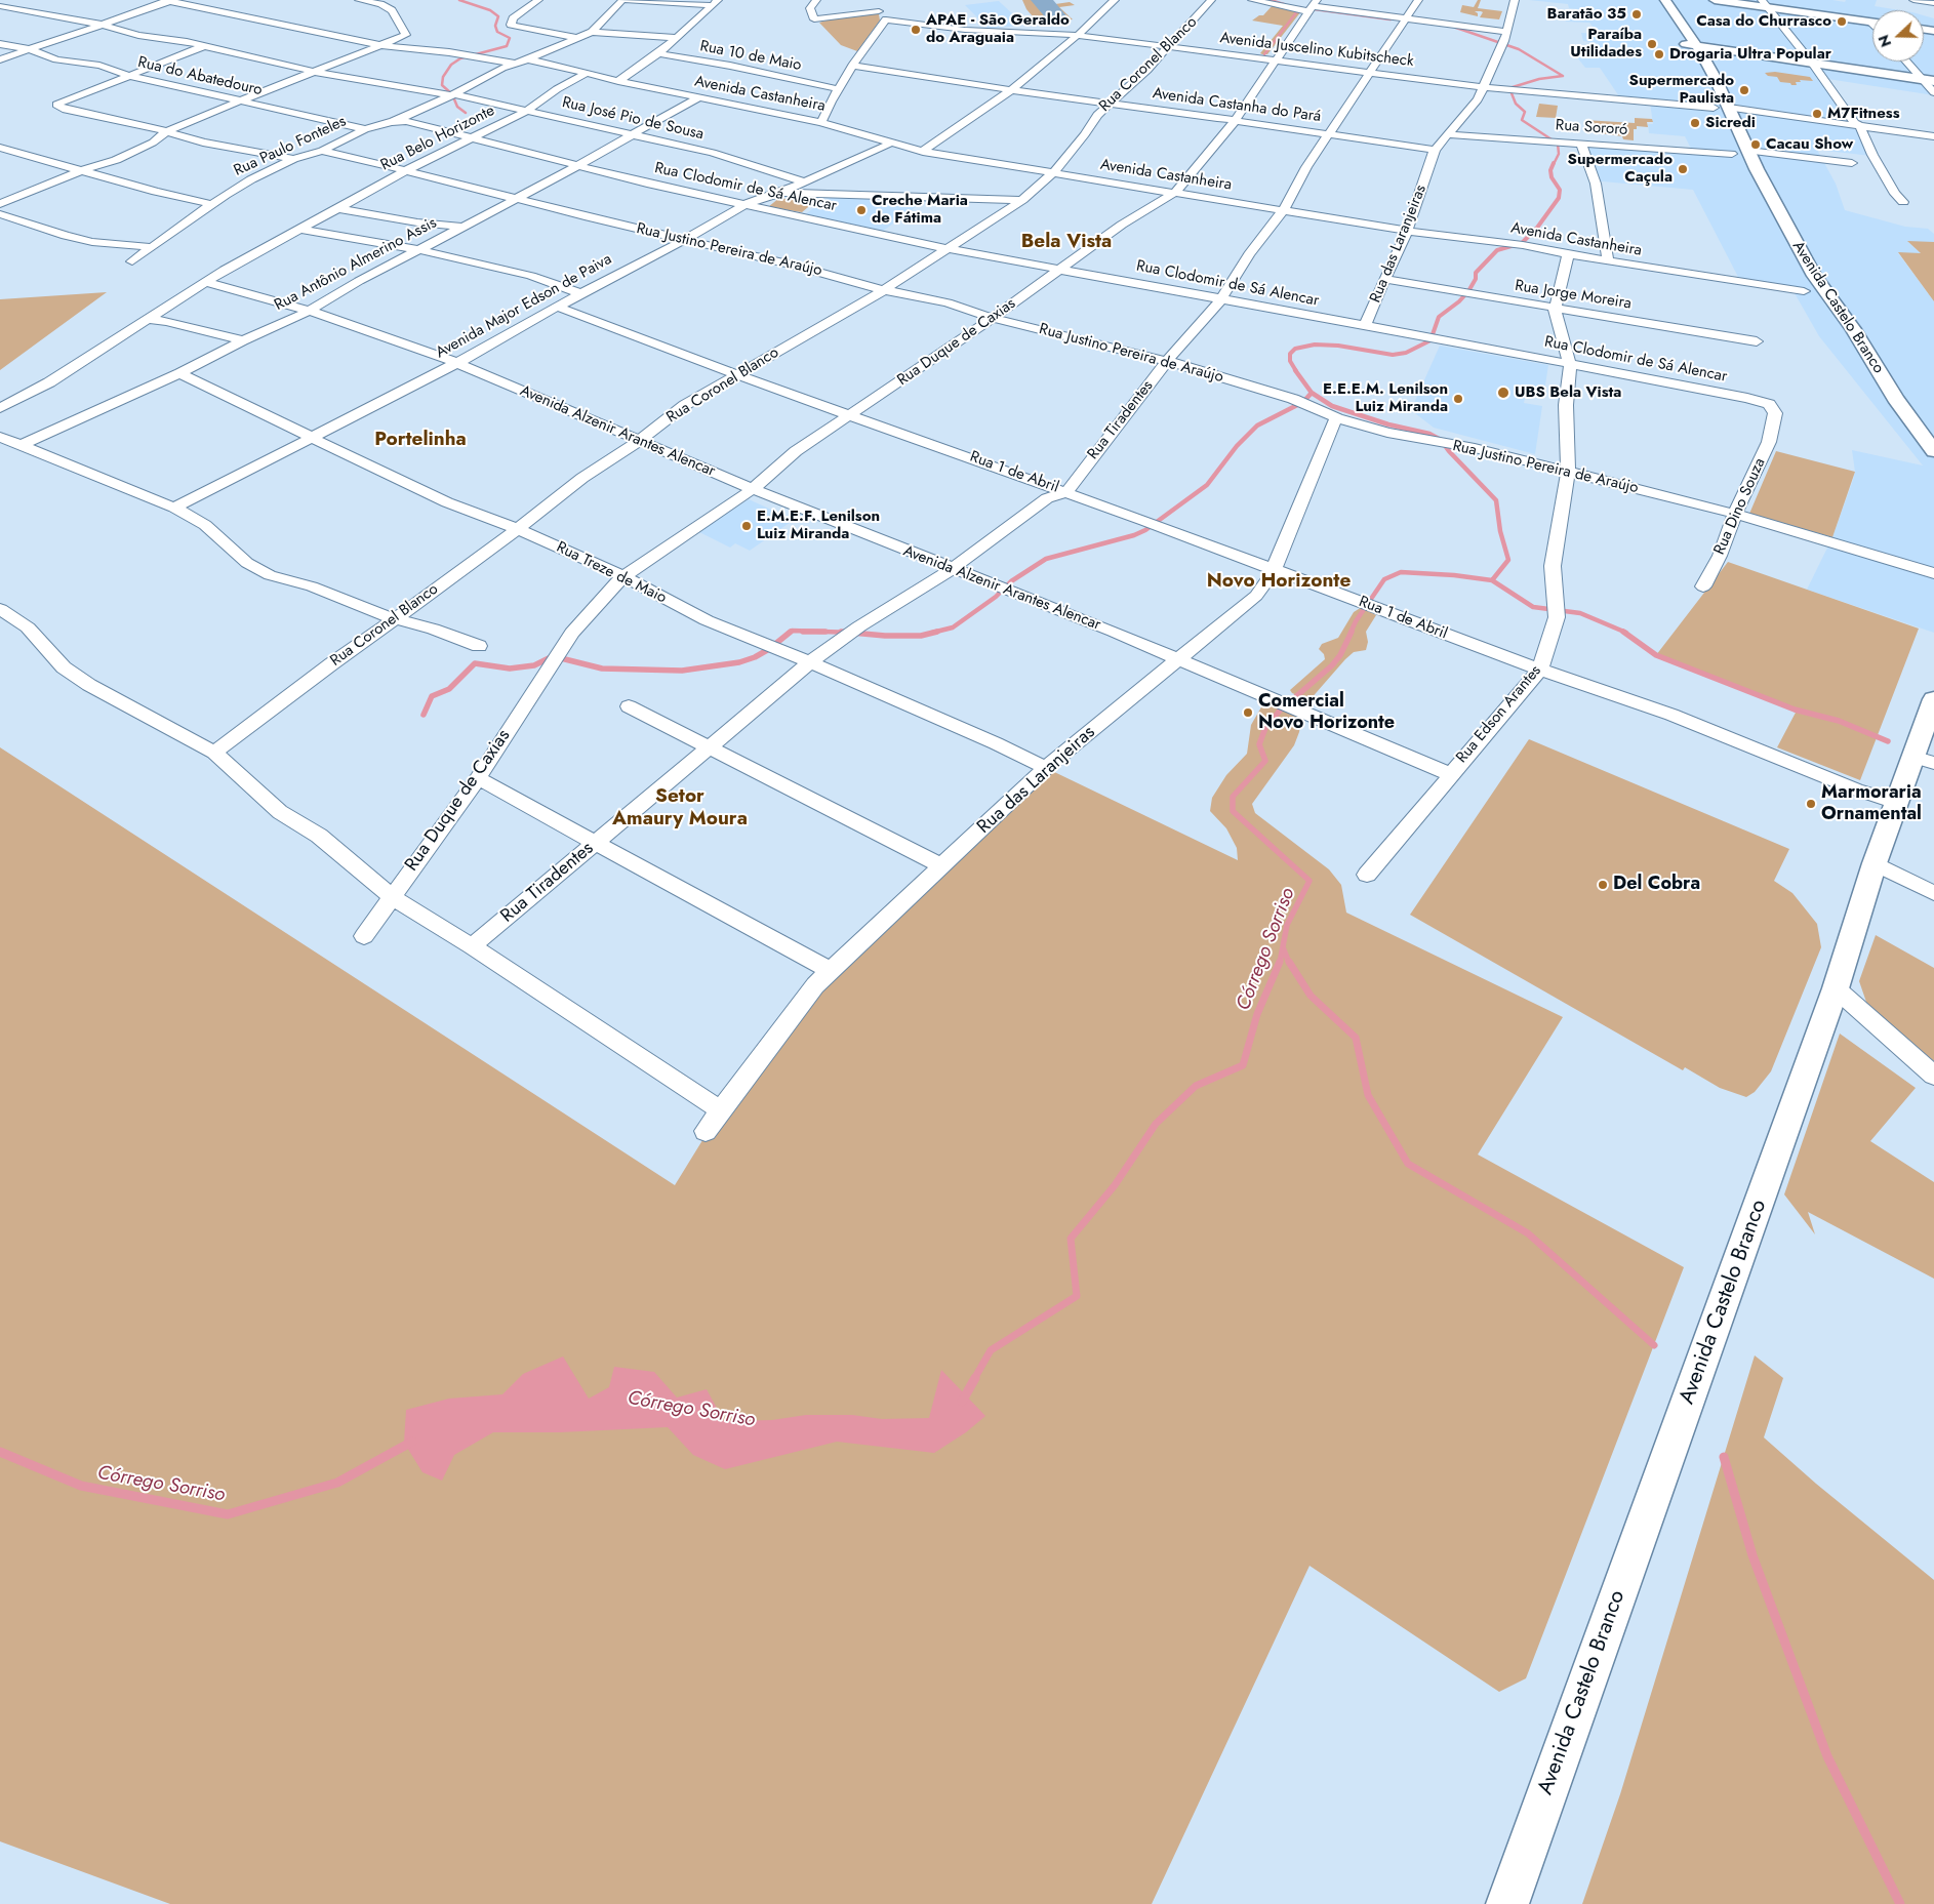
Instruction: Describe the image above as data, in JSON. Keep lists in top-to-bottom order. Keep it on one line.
{"streets":{"main road":["Avenida Castelo Branco"],"street":["Avenida Juscelino Kubitscheck","Rua 10 de Maio","Rua Coronel Blanco","Rua do Abatedouro","Avenida Castanheira","Avenida Castanha do Pará","Rua José Pio de Sousa","Rua Sororó","Rua Belo Horizonte","Rua Paulo Fonteles","Rua Clodomir de Sá Alencar","Rua das Laranjeiras","Rua Justino Pereira de Araújo","Rua Antônio Almerino Assis","Rua Jorge Moreira","Avenida Major Edson de Paiva","Rua Duque de Caxias","Rua Tiradentes","Avenida Alzenir Arantes Alencar","Rua 1 de Abril","Rua Dino Souza","Rua Treze de Maio","Rua Edson Arantes"]},"crossings":[["Avenida Juscelino Kubitscheck","Rua Coronel Blanco"],["Avenida Juscelino Kubitscheck","Rua das Laranjeiras"],["Avenida Juscelino Kubitscheck","Avenida Castelo Branco"],["Avenida Juscelino Kubitscheck","Rua Duque de Caxias"],["Avenida Juscelino Kubitscheck","Rua Tiradentes"],["Rua Coronel Blanco","Avenida Castanheira"],["Rua Coronel Blanco","Avenida Castanha do Pará"],["Rua Coronel Blanco","Rua Clodomir de Sá Alencar"],["Rua Coronel Blanco","Rua Justino Pereira de Araújo"],["Rua Coronel Blanco","Avenida Alzenir Arantes Alencar"],["Rua Coronel Blanco","Rua 1 de Abril"],["Rua Coronel Blanco","Rua Treze de Maio"],["Rua do Abatedouro","Rua Paulo Fonteles"],["Avenida Castanheira","Rua Belo Horizonte"],["Avenida Castanheira","Rua das Laranjeiras"],["Avenida Castanheira","Rua Antônio Almerino Assis"],["Avenida Castanheira","Avenida Major Edson de Paiva"],["Avenida Castanheira","Avenida Castelo Branco"],["Avenida Castanheira","Rua Duque de Caxias"],["Avenida Castanheira","Rua Tiradentes"],["Avenida Castanha do Pará","Rua das Laranjeiras"],["Avenida Castanha do Pará","Rua Duque de Caxias"],["Avenida Castanha do Pará","Rua Tiradentes"],["Rua José Pio de Sousa","Rua Belo Horizonte"],["Rua José Pio de Sousa","Rua Antônio Almerino Assis"],["Rua José Pio de Sousa","Avenida Major Edson de Paiva"],["Rua Sororó","Rua das Laranjeiras"],["Rua Belo Horizonte","Rua Clodomir de Sá Alencar"],["Rua Belo Horizonte","Rua Justino Pereira de Araújo"],["Rua Belo Horizonte","Avenida Alzenir Arantes Alencar"],["Rua Paulo Fonteles","Rua Clodomir de Sá Alencar"],["Rua Paulo Fonteles","Rua Justino Pereira de Araújo"],["Rua Clodomir de Sá Alencar","Rua das Laranjeiras"],["Rua Clodomir de Sá Alencar","Rua Antônio Almerino Assis"],["Rua Clodomir de Sá Alencar","Avenida Major Edson de Paiva"],["Rua Clodomir de Sá Alencar","Rua Duque de Caxias"],["Rua Clodomir de Sá Alencar","Rua Tiradentes"],["Rua Clodomir de Sá Alencar","Rua Dino Souza"],["Rua Clodomir de Sá Alencar","Rua Edson Arantes"],["Rua das Laranjeiras","Rua Justino Pereira de Araújo"],["Rua das Laranjeiras","Rua Jorge Moreira"],["Rua das Laranjeiras","Avenida Alzenir Arantes Alencar"],["Rua das Laranjeiras","Rua 1 de Abril"],["Rua das Laranjeiras","Rua Treze de Maio"],["Rua Justino Pereira de Araújo","Rua Antônio Almerino Assis"],["Rua Justino Pereira de Araújo","Avenida Major Edson de Paiva"],["Rua Justino Pereira de Araújo","Rua Duque de Caxias"],["Rua Justino Pereira de Araújo","Rua Tiradentes"],["Rua Justino Pereira de Araújo","Rua Dino Souza"],["Rua Justino Pereira de Araújo","Rua Edson Arantes"],["Rua Antônio Almerino Assis","Avenida Alzenir Arantes Alencar"],["Rua Antônio Almerino Assis","Rua Treze de Maio"],["Rua Jorge Moreira","Rua Edson Arantes"],["Avenida Major Edson de Paiva","Avenida Alzenir Arantes Alencar"],["Avenida Major Edson de Paiva","Rua 1 de Abril"],["Avenida Major Edson de Paiva","Rua Treze de Maio"],["Avenida Castelo Branco","Rua 1 de Abril"],["Rua Duque de Caxias","Avenida Alzenir Arantes Alencar"],["Rua Duque de Caxias","Rua 1 de Abril"],["Rua Duque de Caxias","Rua Treze de Maio"],["Rua Tiradentes","Rua 1 de Abril"],["Rua Tiradentes","Rua Treze de Maio"],["Avenida Alzenir Arantes Alencar","Rua Edson Arantes"],["Rua 1 de Abril","Rua Edson Arantes"]],"districts":["Bela Vista","Portelinha","Novo Horizonte","Setor Amaury Moura"],"water":["Córrego Sorriso"],"places":["Baratão 35","Casa do Churrasco","APAE - São Geraldo do Araguaia","Paraíba Utilidades","Drogaria Ultra Popular","Supermercado Paulista","M7Fitness","Sicredi","Cacau Show","Supermercado Caçula","Creche Maria de Fátima","UBS Bela Vista","E.E.E.M. Lenilson Luiz Miranda","E.M.E.F. Lenilson Luiz Miranda","Comercial Novo Horizonte","Marmoraria Ornamental","Del Cobra"],"north":"left"}
